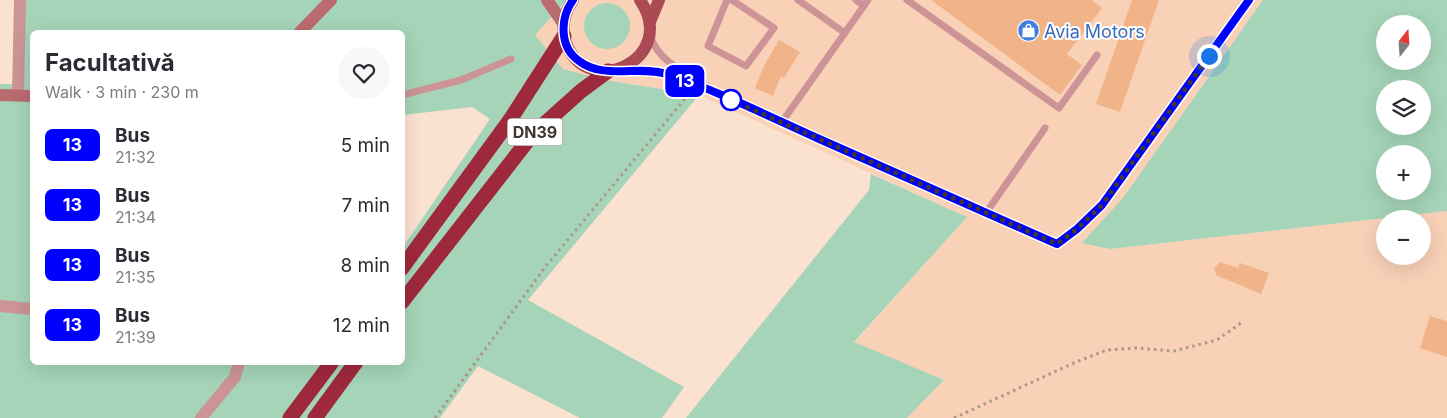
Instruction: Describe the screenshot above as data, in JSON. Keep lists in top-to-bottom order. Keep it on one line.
{"streets":{"highway":["DN39"]},"places":{"shop":["Avia Motors"]},"lines":["bus line 13"],"north":"top","page":{"on_map":"13","map_buttons":["+","−"],"heading":["Facultativă","Walk · 3 min · 230 m"],"list":[{"mark":"13","name":"Bus","note":"21:32","value":"5 min"},{"mark":"13","name":"Bus","note":"21:34","value":"7 min"},{"mark":"13","name":"Bus","note":"21:35","value":"8 min"},{"mark":"13","name":"Bus","note":"21:39","value":"12 min"}]}}
